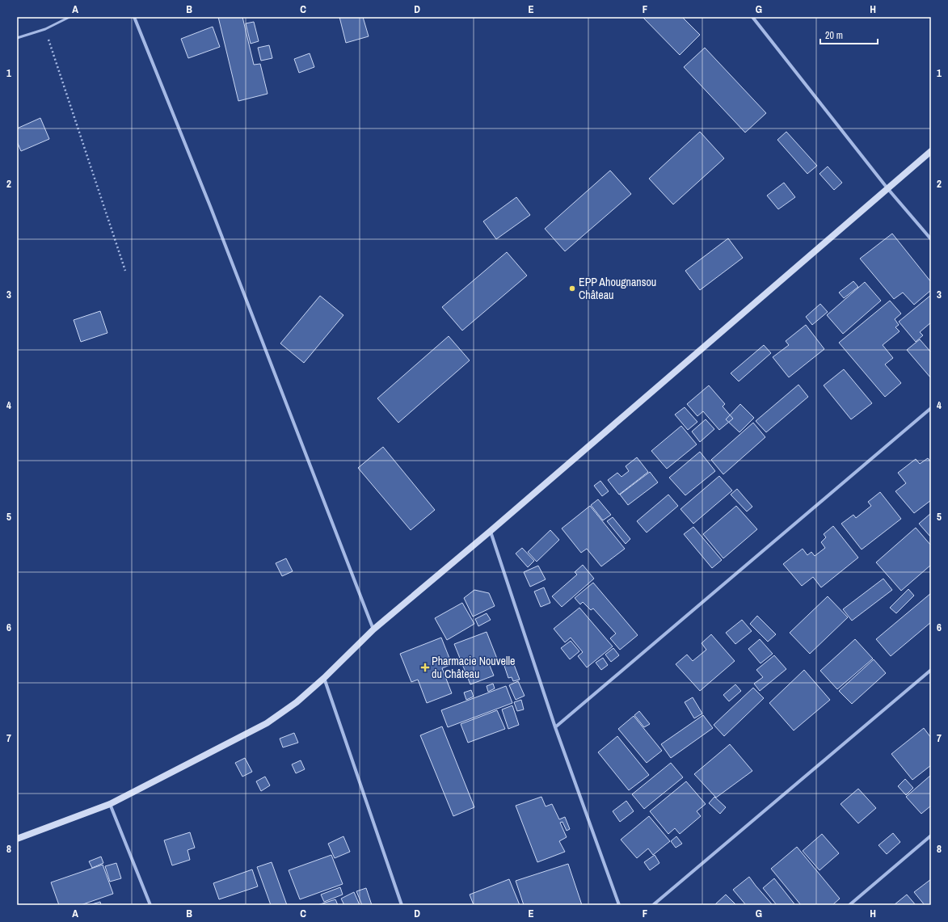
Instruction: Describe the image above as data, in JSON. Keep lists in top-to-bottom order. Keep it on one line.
{"places":{"other":["EPP Ahougnansou Château"],"health":["Pharmacie Nouvelle du Château"]},"scale_bar":"20 m","grid":{"columns":["A","B","C","D","E","F","G","H"],"rows":["1","2","3","4","5","6","7","8"]}}
